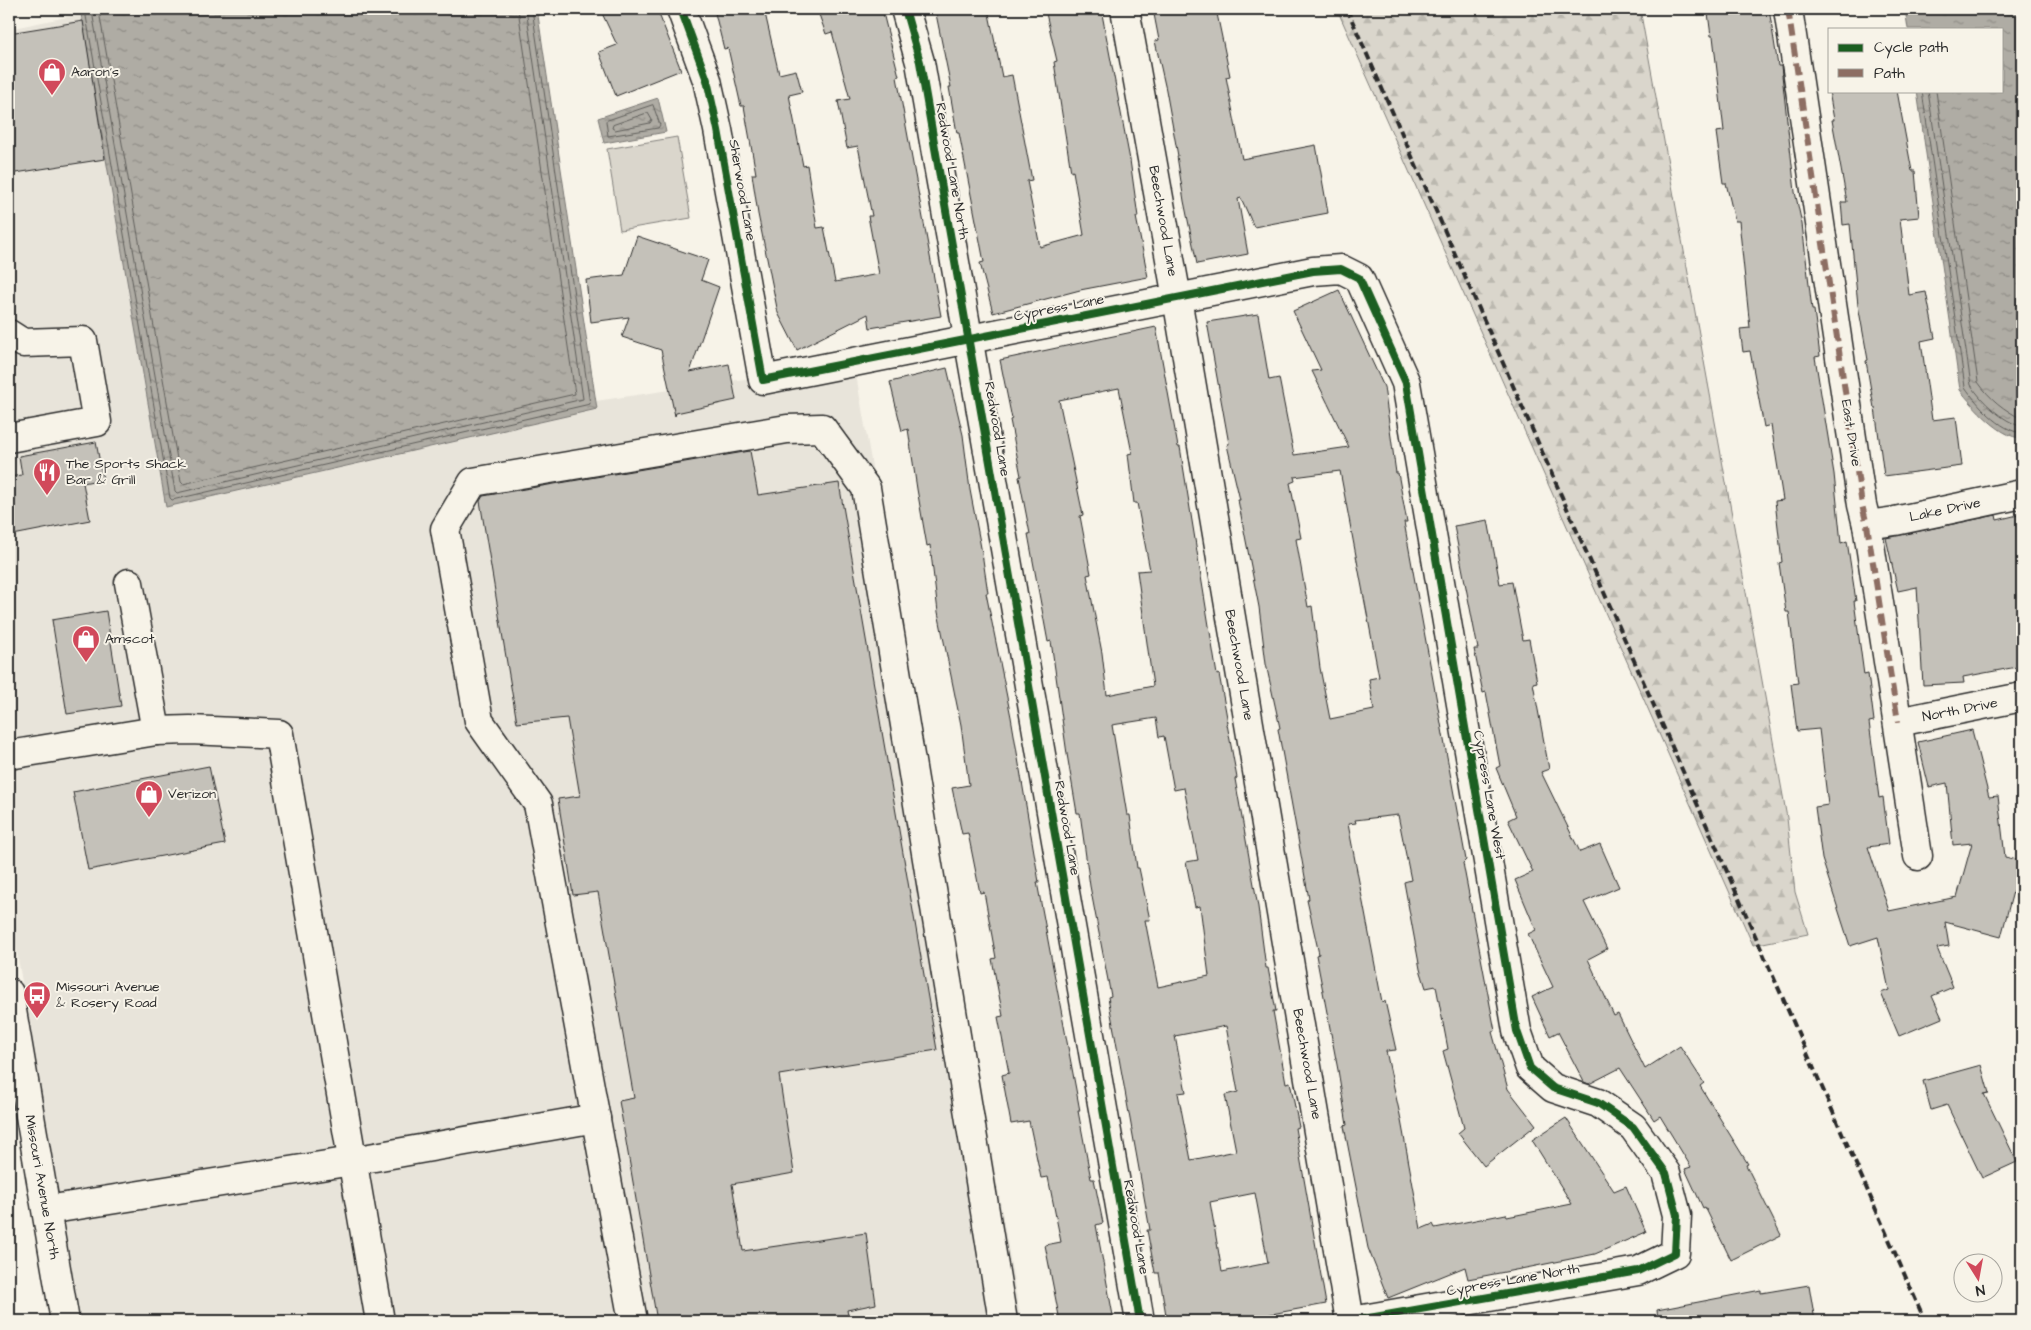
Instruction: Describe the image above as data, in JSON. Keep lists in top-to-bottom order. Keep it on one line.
{"streets":{"street":["Redwood Lane North","Sherwood Lane","Beechwood Lane","Cypress Lane","Redwood Lane","East Drive","Lake Drive","North Drive","Cypress Lane West","Missouri Avenue North","Cypress Lane North"]},"crossings":[["Redwood Lane North","Cypress Lane"],["Redwood Lane North","Redwood Lane"],["Sherwood Lane","Cypress Lane"],["Beechwood Lane","Cypress Lane"],["Beechwood Lane","Cypress Lane North"],["Cypress Lane","Redwood Lane"],["Cypress Lane","Cypress Lane West"],["East Drive","Lake Drive"],["East Drive","North Drive"],["Cypress Lane West","Cypress Lane North"]],"places":{"shop":["Aaron's","Amscot","Verizon"],"restaurant":["The Sports Shack Bar & Grill"],"bus stop":["Missouri Avenue & Rosery Road"]},"legend":["Cycle path","Path"],"north":"bottom"}
